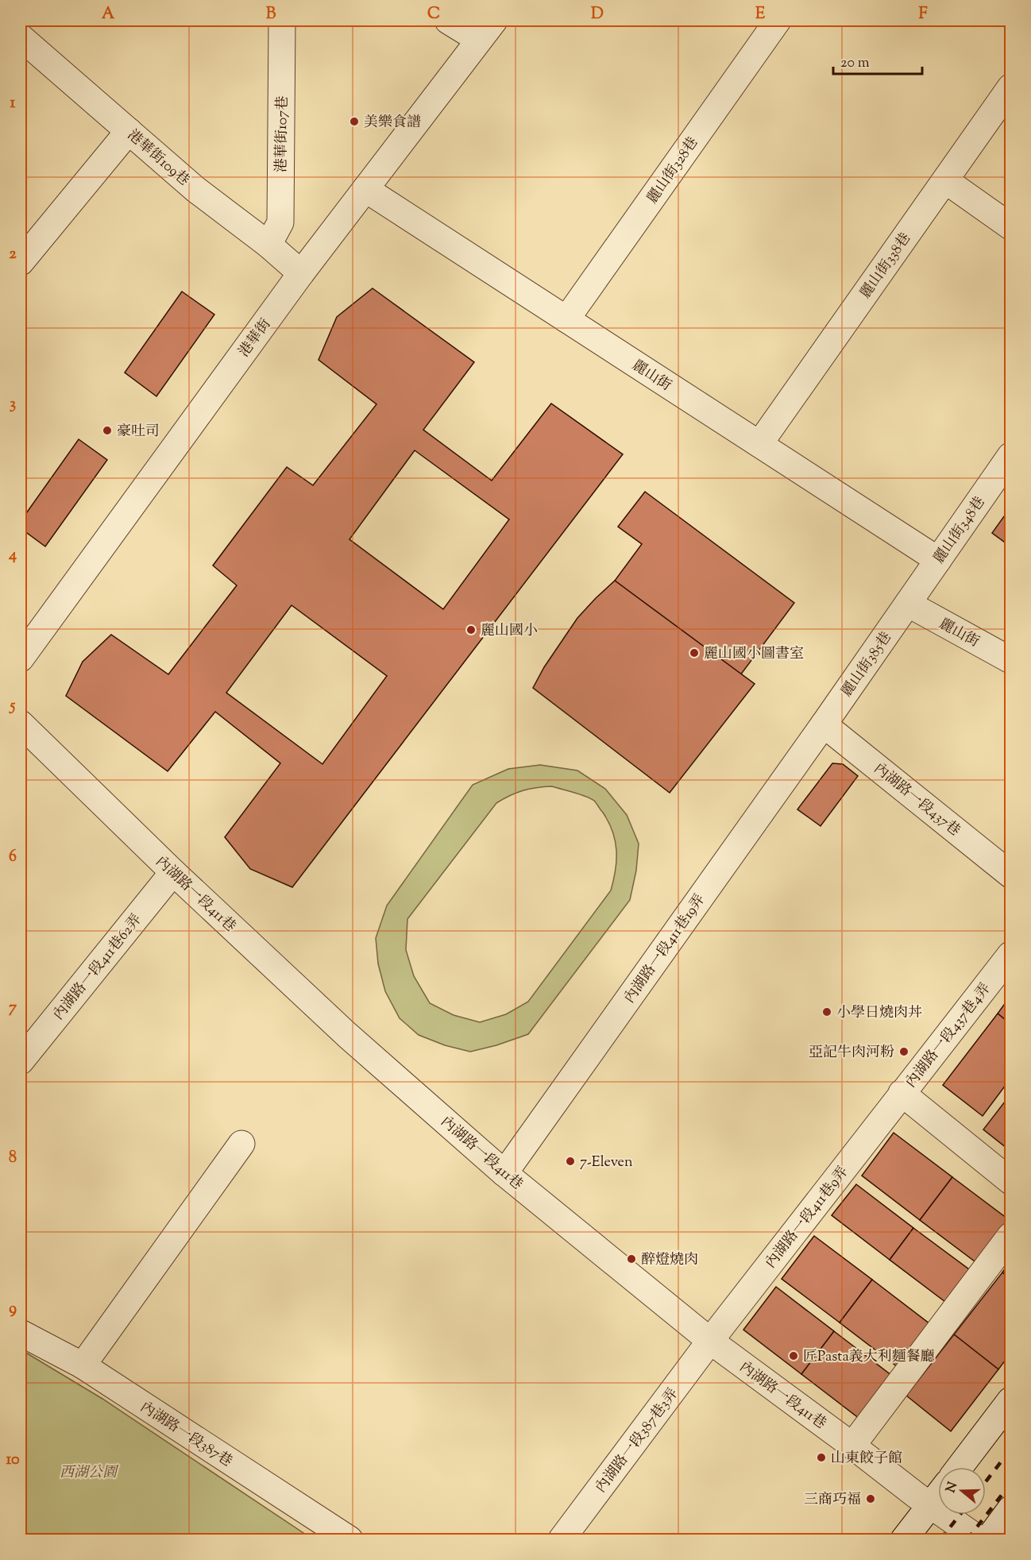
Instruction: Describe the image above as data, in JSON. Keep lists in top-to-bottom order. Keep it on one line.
{"streets":{"street":["港華街107巷","港華街109巷","麗山街328巷","麗山街338巷","港華街","麗山街","麗山街348巷","麗山街385巷","內湖路一段437巷","內湖路一段411巷","內湖路一段411巷19弄","內湖路一段411巷62弄","內湖路一段437巷4弄","內湖路一段411巷9弄","內湖路一段387巷","內湖路一段387巷3弄"]},"crossings":[["港華街107巷","港華街109巷"],["港華街109巷","港華街"],["麗山街328巷","麗山街"],["麗山街338巷","麗山街"],["港華街","麗山街"],["麗山街","麗山街348巷"],["麗山街","麗山街385巷"],["麗山街348巷","麗山街385巷"],["麗山街385巷","內湖路一段437巷"],["麗山街385巷","內湖路一段411巷19弄"],["內湖路一段437巷","內湖路一段411巷19弄"],["內湖路一段411巷","內湖路一段411巷19弄"],["內湖路一段411巷","內湖路一段411巷62弄"],["內湖路一段411巷","內湖路一段411巷9弄"],["內湖路一段411巷","內湖路一段387巷3弄"],["內湖路一段437巷4弄","內湖路一段411巷9弄"],["內湖路一段411巷9弄","內湖路一段387巷3弄"]],"parks":["西湖公園"],"places":["美樂食譜","豪吐司","麗山國小","麗山國小圖書室","小學日燒肉丼","亞記牛肉河粉","7-Eleven","醉燈燒肉","匠Pasta義大利麵餐廳","山東餃子館","三商巧福"],"scale_bar":"20 m","north":"left","grid":{"columns":["A","B","C","D","E","F"],"rows":["1","2","3","4","5","6","7","8","9","10"]}}
